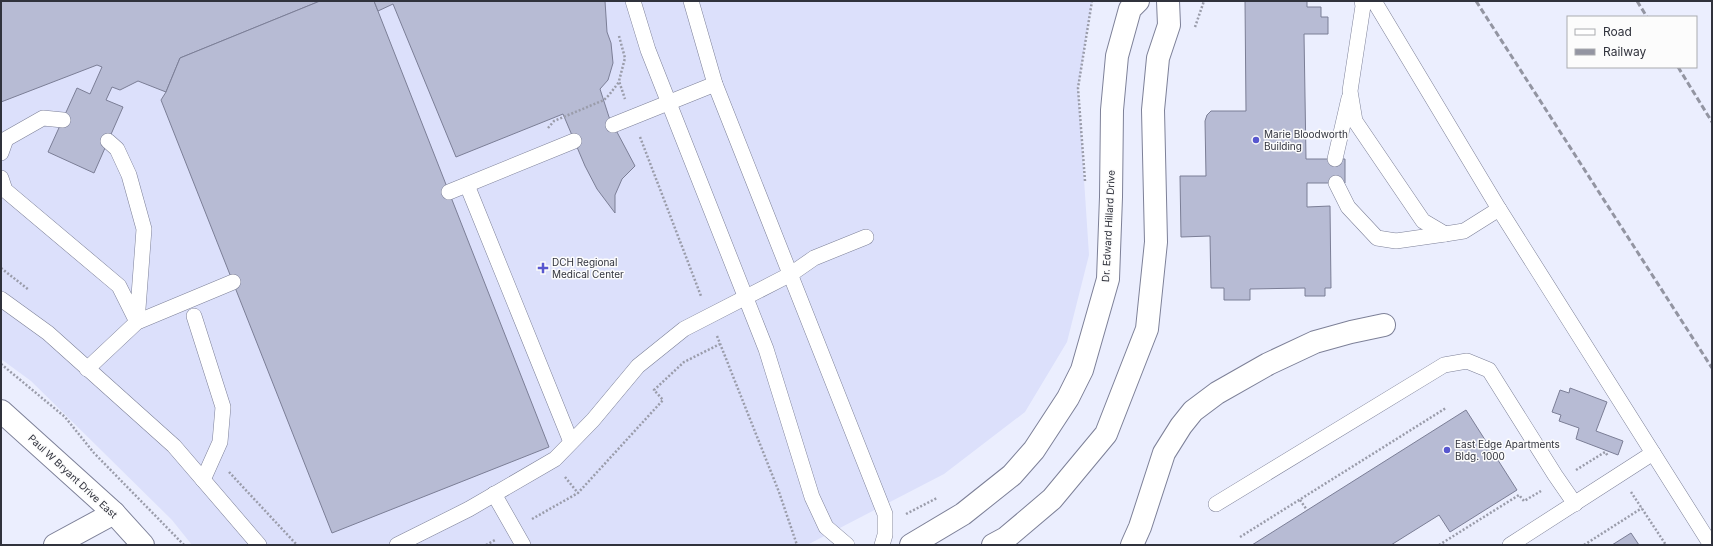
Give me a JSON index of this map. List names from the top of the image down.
{
  "streets": {
    "street": ["Dr. Edward Hillard Drive", "Paul W Bryant Drive East"]
  },
  "places": {
    "other": ["Marie Bloodworth Building", "East Edge Apartments Bldg. 1000"],
    "health": ["DCH Regional Medical Center"]
  },
  "legend": ["Road", "Railway"]
}
